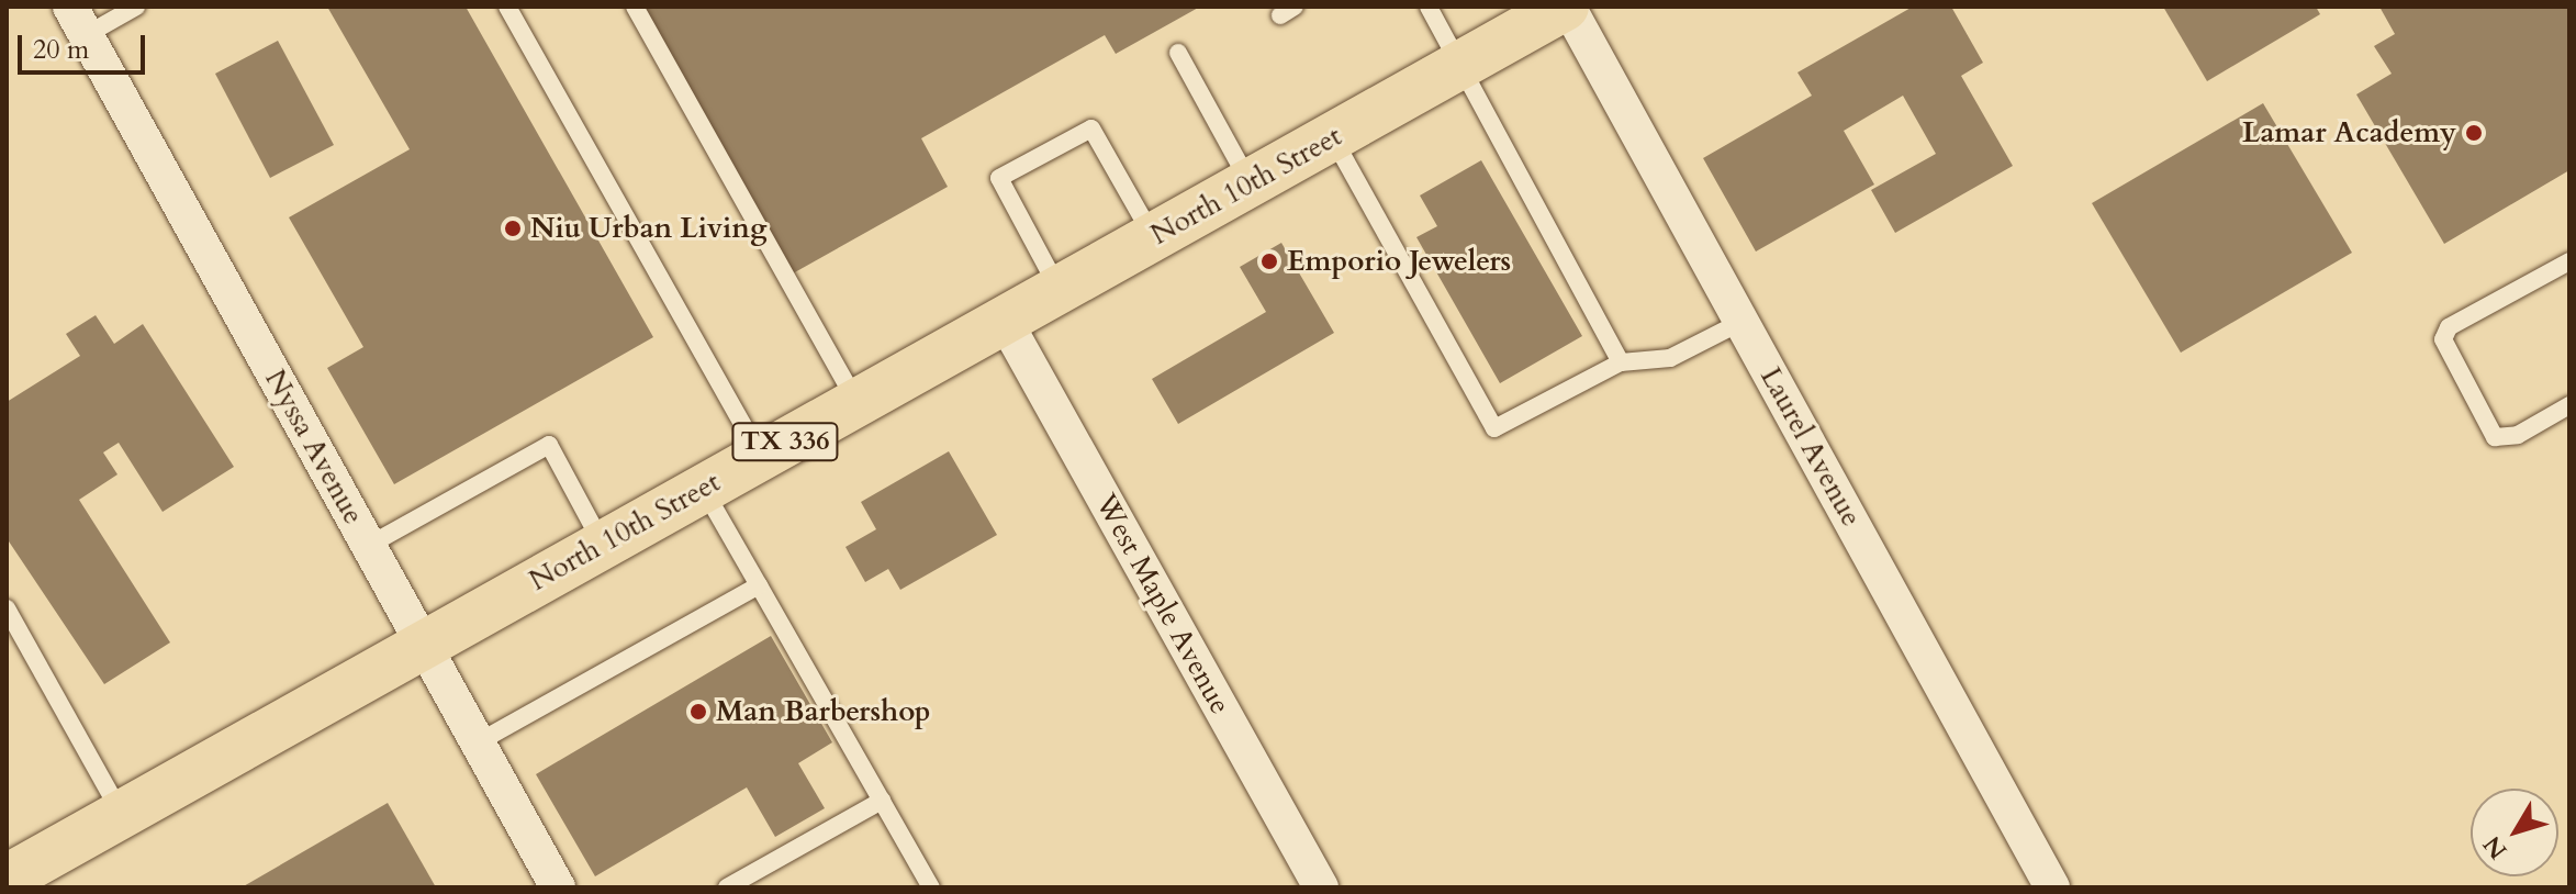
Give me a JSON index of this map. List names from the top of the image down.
{
  "streets": {
    "main road": ["North 10th Street", "TX 336"],
    "street": ["Nyssa Avenue", "Laurel Avenue", "West Maple Avenue"]
  },
  "crossings": [
    ["North 10th Street", "Nyssa Avenue"],
    ["North 10th Street", "Laurel Avenue"],
    ["North 10th Street", "West Maple Avenue"]
  ],
  "places": [
    "Lamar Academy",
    "Niu Urban Living",
    "Emporio Jewelers",
    "Man Barbershop"
  ],
  "scale_bar": "20 m",
  "north": "bottom left"
}
